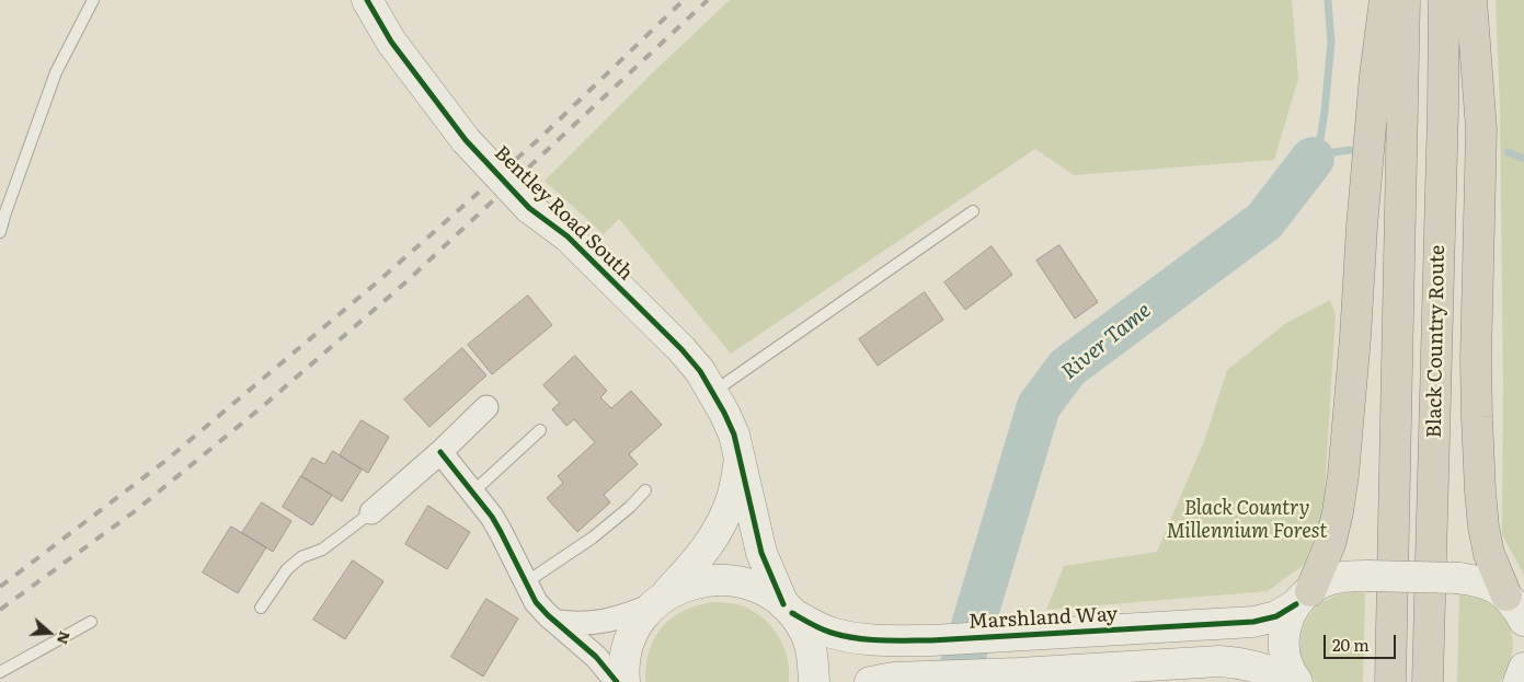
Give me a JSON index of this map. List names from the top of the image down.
{
  "streets": {
    "highway": ["Black Country Route"],
    "street": ["Bentley Road South", "Marshland Way"]
  },
  "crossings": [
    ["Bentley Road South", "Marshland Way"]
  ],
  "water": ["River Tame"],
  "parks": ["Black Country Millennium Forest"],
  "scale_bar": "20 m",
  "north": "right"
}
